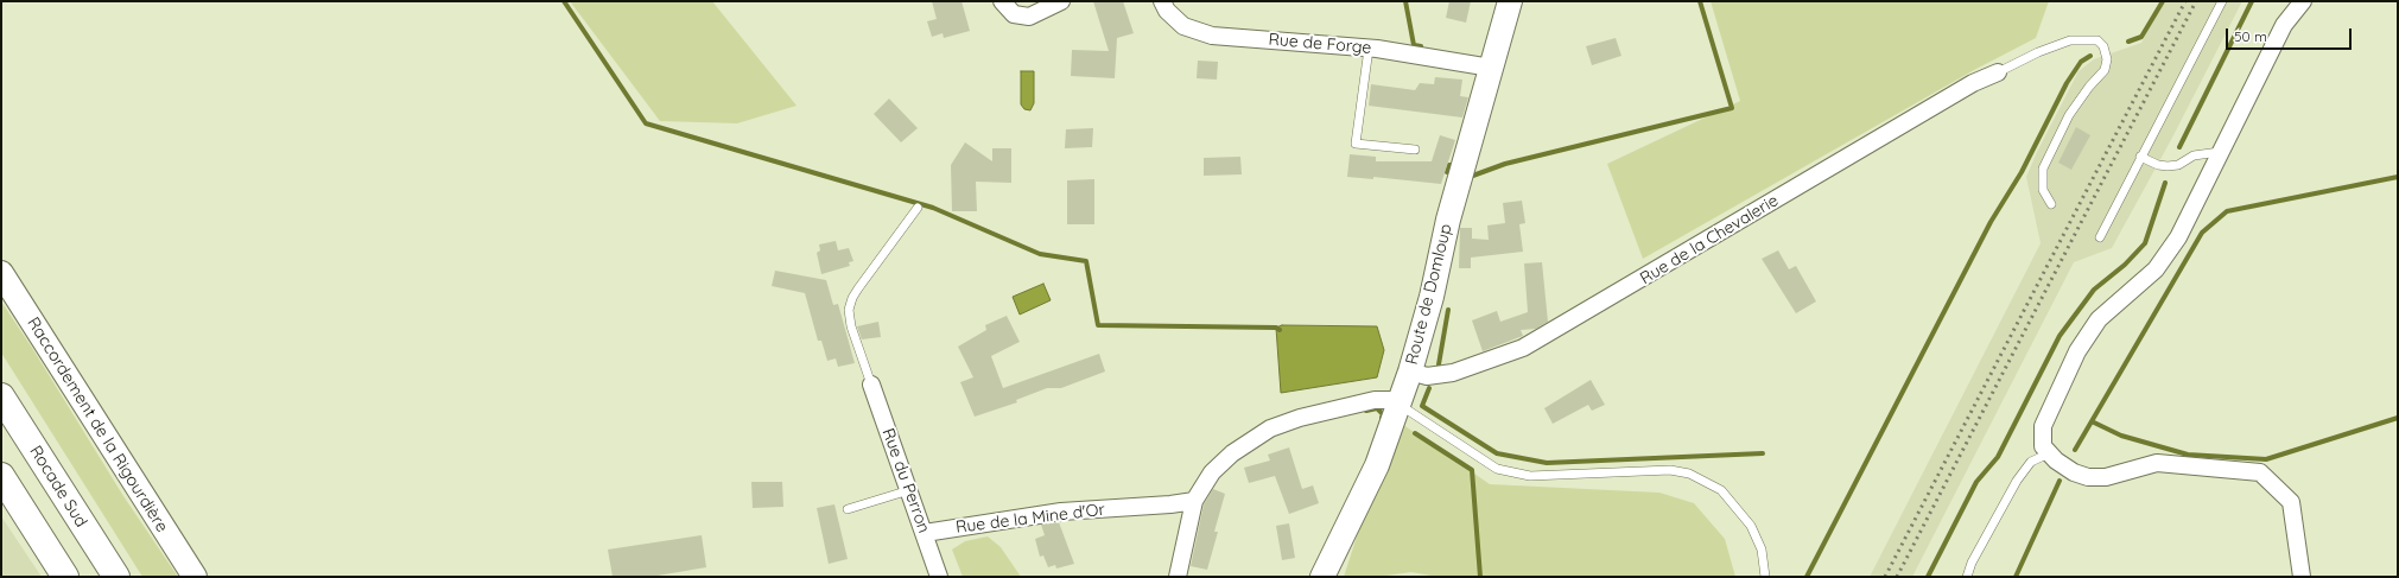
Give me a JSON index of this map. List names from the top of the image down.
{
  "streets": {
    "highway": ["Rocade Sud"],
    "street": [
      "Rue de Forge",
      "Rue de la Chevalerie",
      "Route de Domloup",
      "Raccordement de la Rigourdière",
      "Rue du Perron",
      "Rue de la Mine d'Or"
    ]
  },
  "crossings": [
    ["Rue de Forge", "Route de Domloup"],
    ["Rue de la Chevalerie", "Route de Domloup"],
    ["Rue du Perron", "Rue de la Mine d'Or"]
  ],
  "scale_bar": "50 m"
}
